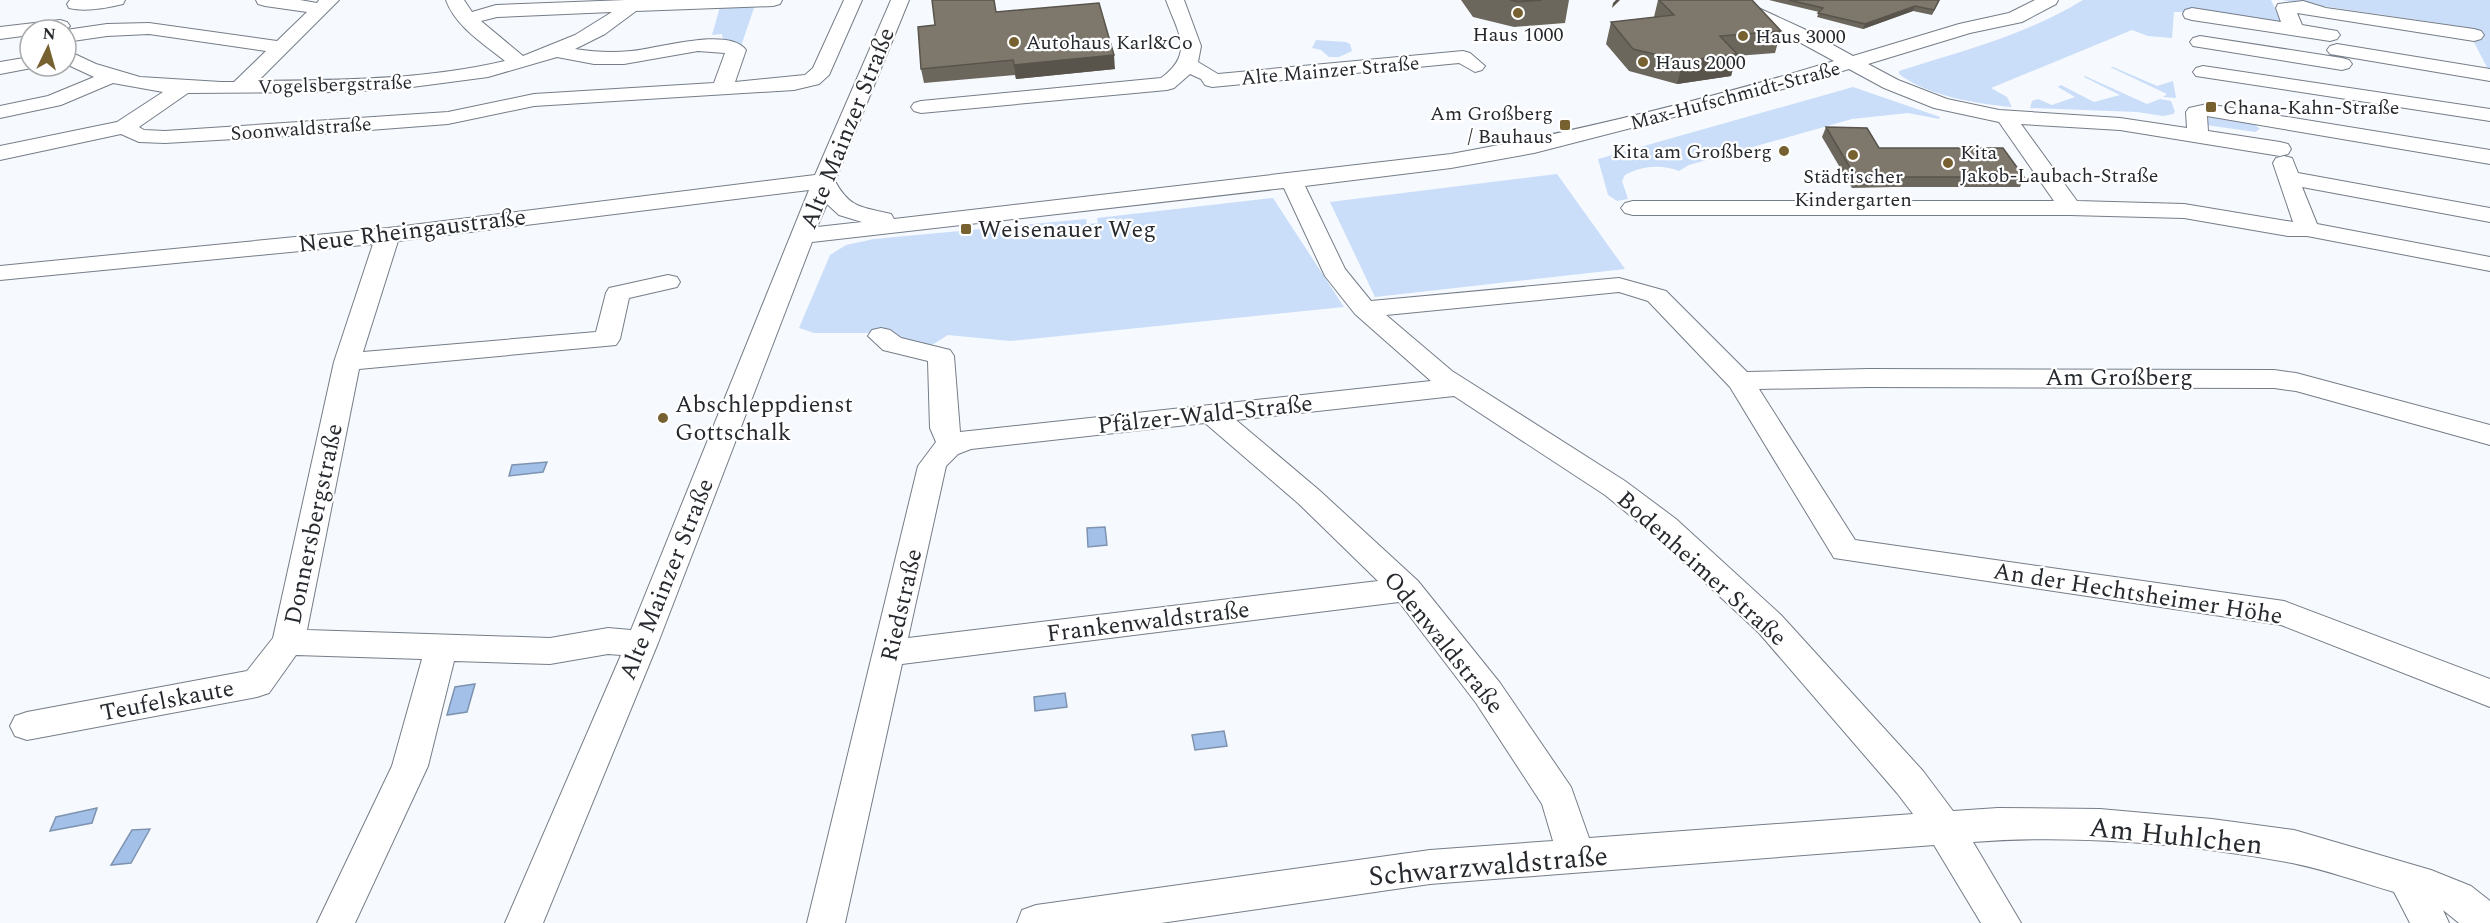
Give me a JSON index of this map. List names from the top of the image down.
{
  "streets": {
    "street": [
      "Alte Mainzer Straße",
      "Vogelsbergstraße",
      "Max-Hufschmidt-Straße",
      "Soonwaldstraße",
      "Neue Rheingaustraße",
      "Am Großberg",
      "Pfälzer-Wald-Straße",
      "Donnersbergstraße",
      "Bodenheimer Straße",
      "An der Hechtsheimer Höhe",
      "Riedstraße",
      "Frankenwaldstraße",
      "Odenwaldstraße",
      "Teufelskaute",
      "Am Huhlchen",
      "Schwarzwaldstraße"
    ]
  },
  "crossings": [
    ["Alte Mainzer Straße", "Neue Rheingaustraße"],
    ["Alte Mainzer Straße", "Donnersbergstraße"],
    ["Max-Hufschmidt-Straße", "Bodenheimer Straße"],
    ["Neue Rheingaustraße", "Donnersbergstraße"],
    ["Am Großberg", "An der Hechtsheimer Höhe"],
    ["Pfälzer-Wald-Straße", "Bodenheimer Straße"],
    ["Pfälzer-Wald-Straße", "Riedstraße"],
    ["Pfälzer-Wald-Straße", "Odenwaldstraße"],
    ["Donnersbergstraße", "Teufelskaute"],
    ["Bodenheimer Straße", "Am Huhlchen"],
    ["Bodenheimer Straße", "Schwarzwaldstraße"],
    ["Riedstraße", "Frankenwaldstraße"],
    ["Frankenwaldstraße", "Odenwaldstraße"],
    ["Odenwaldstraße", "Schwarzwaldstraße"],
    ["Am Huhlchen", "Schwarzwaldstraße"]
  ],
  "places": {
    "other": [
      "Haus 1000",
      "Haus 3000",
      "Autohaus Karl&Co",
      "Haus 2000",
      "Kita am Großberg",
      "Städtischer Kindergarten",
      "Kita Jakob-Laubach-Straße",
      "Abschleppdienst Gottschalk"
    ],
    "transit": ["Chana-Kahn-Straße", "Am Großberg / Bauhaus", "Weisenauer Weg"]
  },
  "north": "top"
}
